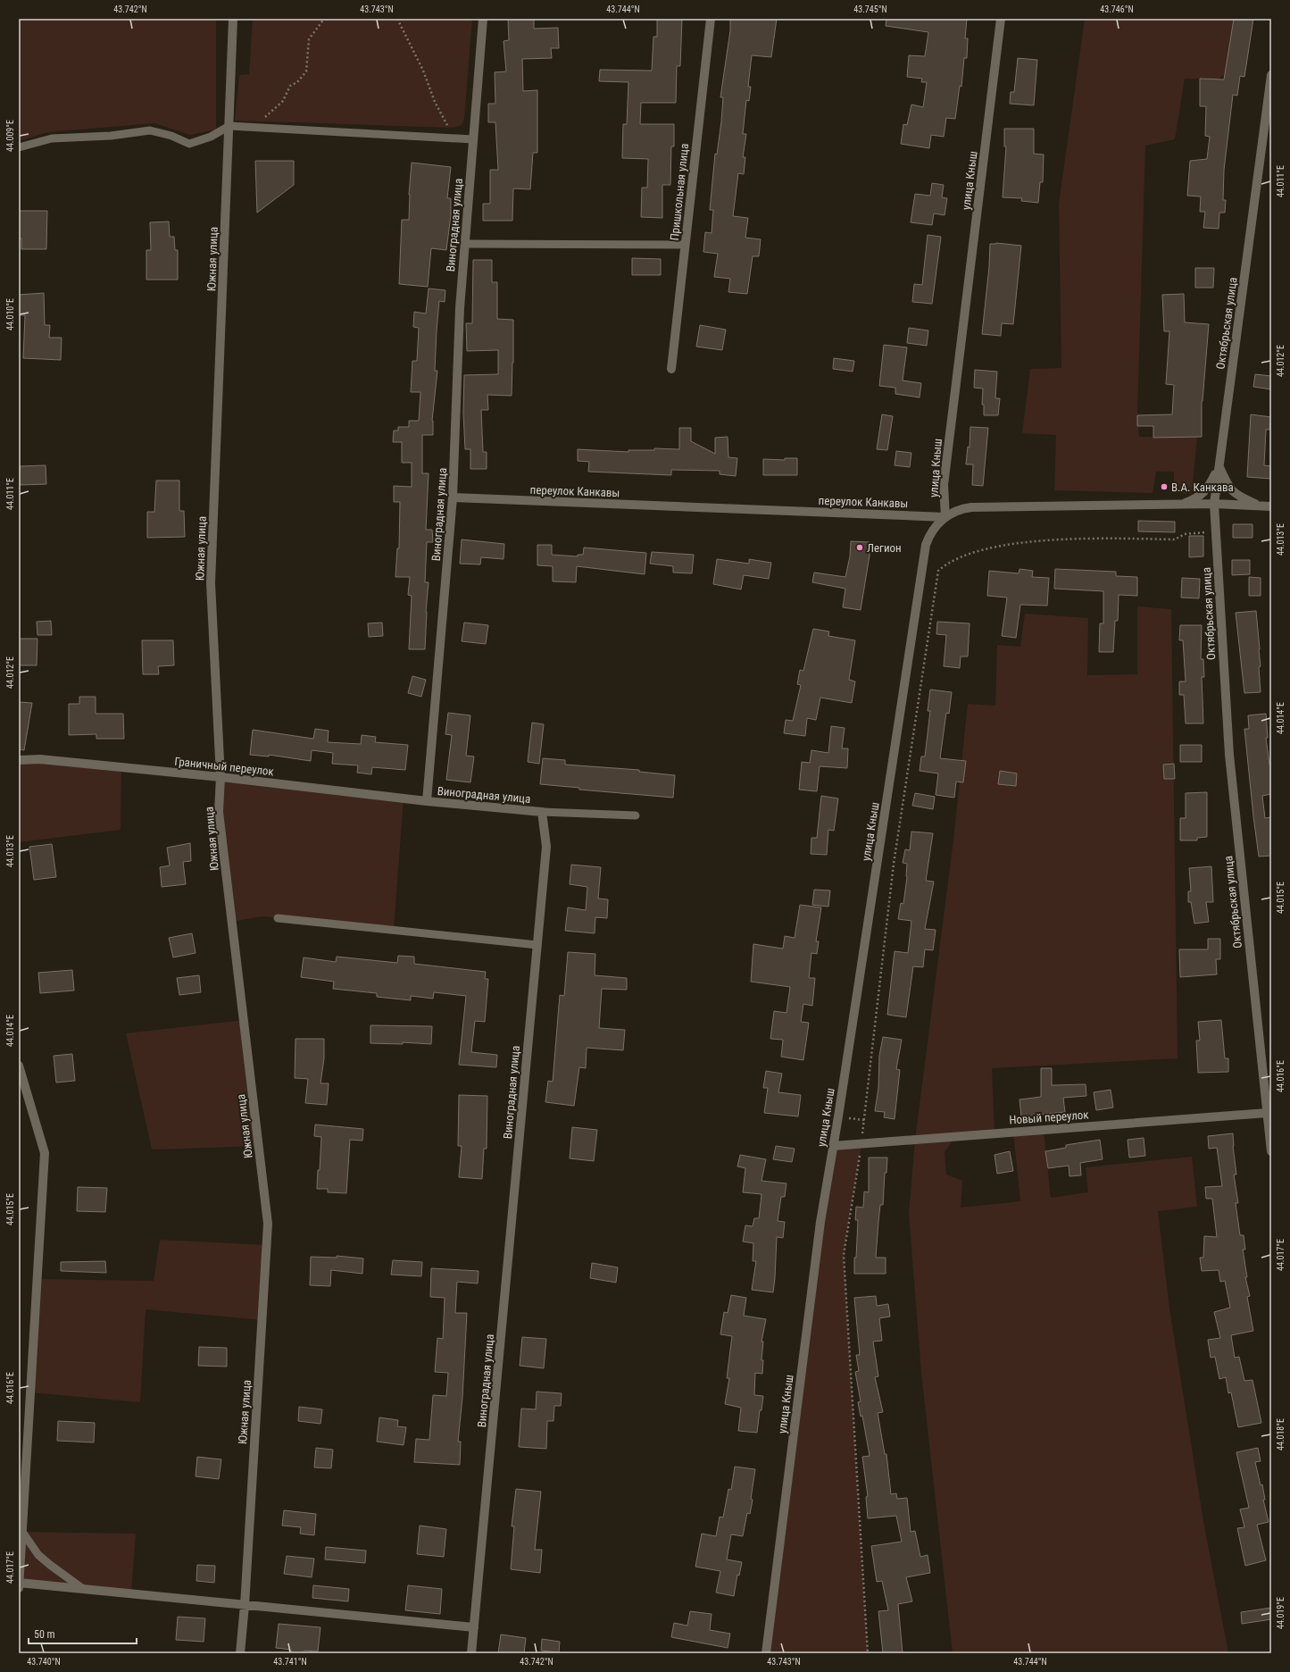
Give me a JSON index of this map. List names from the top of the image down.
{
  "streets": {
    "street": [
      "улица Кныш",
      "Пришкольная улица",
      "Виноградная улица",
      "Южная улица",
      "Октябрьская улица",
      "переулок Канкавы",
      "Граничный переулок",
      "Новый переулок"
    ]
  },
  "crossings": [
    ["улица Кныш", "переулок Канкавы"],
    ["улица Кныш", "Новый переулок"],
    ["Виноградная улица", "переулок Канкавы"],
    ["Виноградная улица", "Граничный переулок"],
    ["Южная улица", "Граничный переулок"],
    ["Октябрьская улица", "переулок Канкавы"],
    ["Октябрьская улица", "Новый переулок"]
  ],
  "places": ["В.А. Канкава", "Легион"],
  "scale_bar": "50 m",
  "coordinates": [
    "43.742°N",
    "43.743°N",
    "43.744°N",
    "43.745°N",
    "43.746°N",
    "44.009°E",
    "44.011°E",
    "44.010°E",
    "44.012°E",
    "44.013°E",
    "44.014°E",
    "44.015°E",
    "44.016°E",
    "44.017°E",
    "44.018°E",
    "44.019°E",
    "43.740°N",
    "43.741°N"
  ]
}
